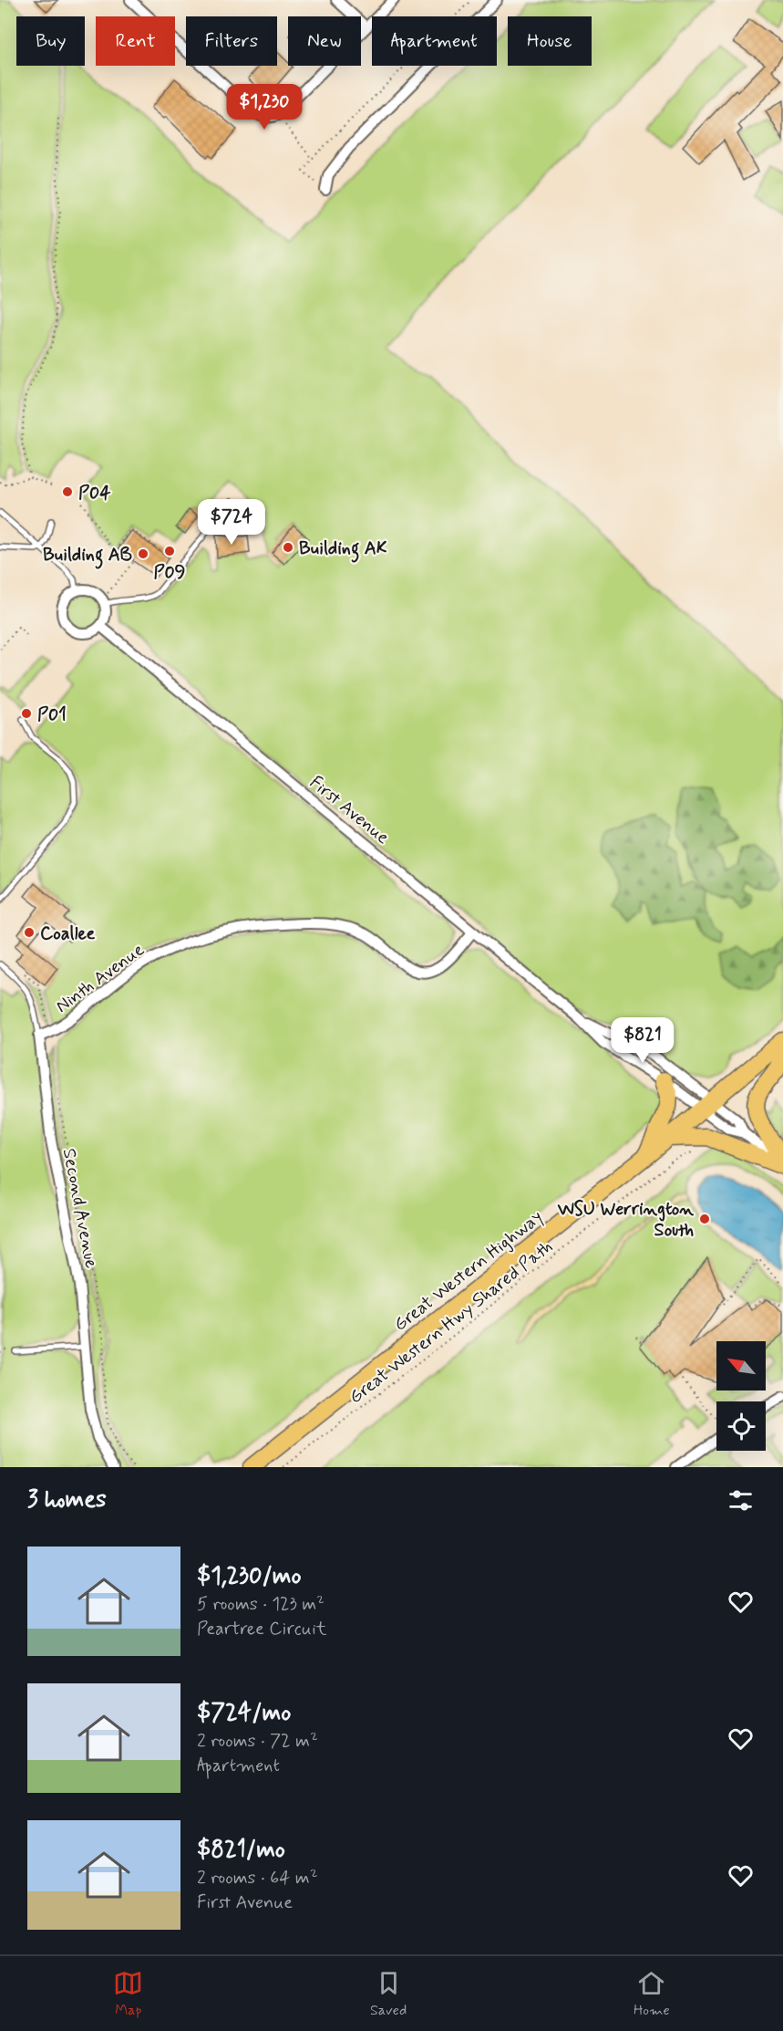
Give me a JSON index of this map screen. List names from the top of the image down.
{
  "streets": {
    "highway": ["Great Western Highway"],
    "street": ["First Avenue", "Ninth Avenue", "Second Avenue"],
    "path": ["Great Western Hwy Shared Path"]
  },
  "crossings": [
    ["First Avenue", "Ninth Avenue"],
    ["First Avenue", "Great Western Highway"],
    ["Ninth Avenue", "Second Avenue"]
  ],
  "places": [
    "P04",
    "Building AK",
    "P09",
    "Building AB",
    "P01",
    "Coallee",
    "WSU Werrington South"
  ],
  "north": "top left",
  "page": {
    "chip": [
      "Buy",
      "Rent",
      "Filters",
      "New",
      "Apartment",
      "House"
    ],
    "price": ["$1,230", "$724", "$821"],
    "heading": "3 homes",
    "list": [
      {
        "name": "$1,230/mo",
        "note": "5 rooms · 123 m² · Peartree Circuit"
      },
      {
        "name": "$724/mo",
        "note": "2 rooms · 72 m² · Apartment"
      },
      {
        "name": "$821/mo",
        "note": "2 rooms · 64 m² · First Avenue"
      }
    ],
    "tabs": ["Map", "Saved", "Home"]
  }
}
